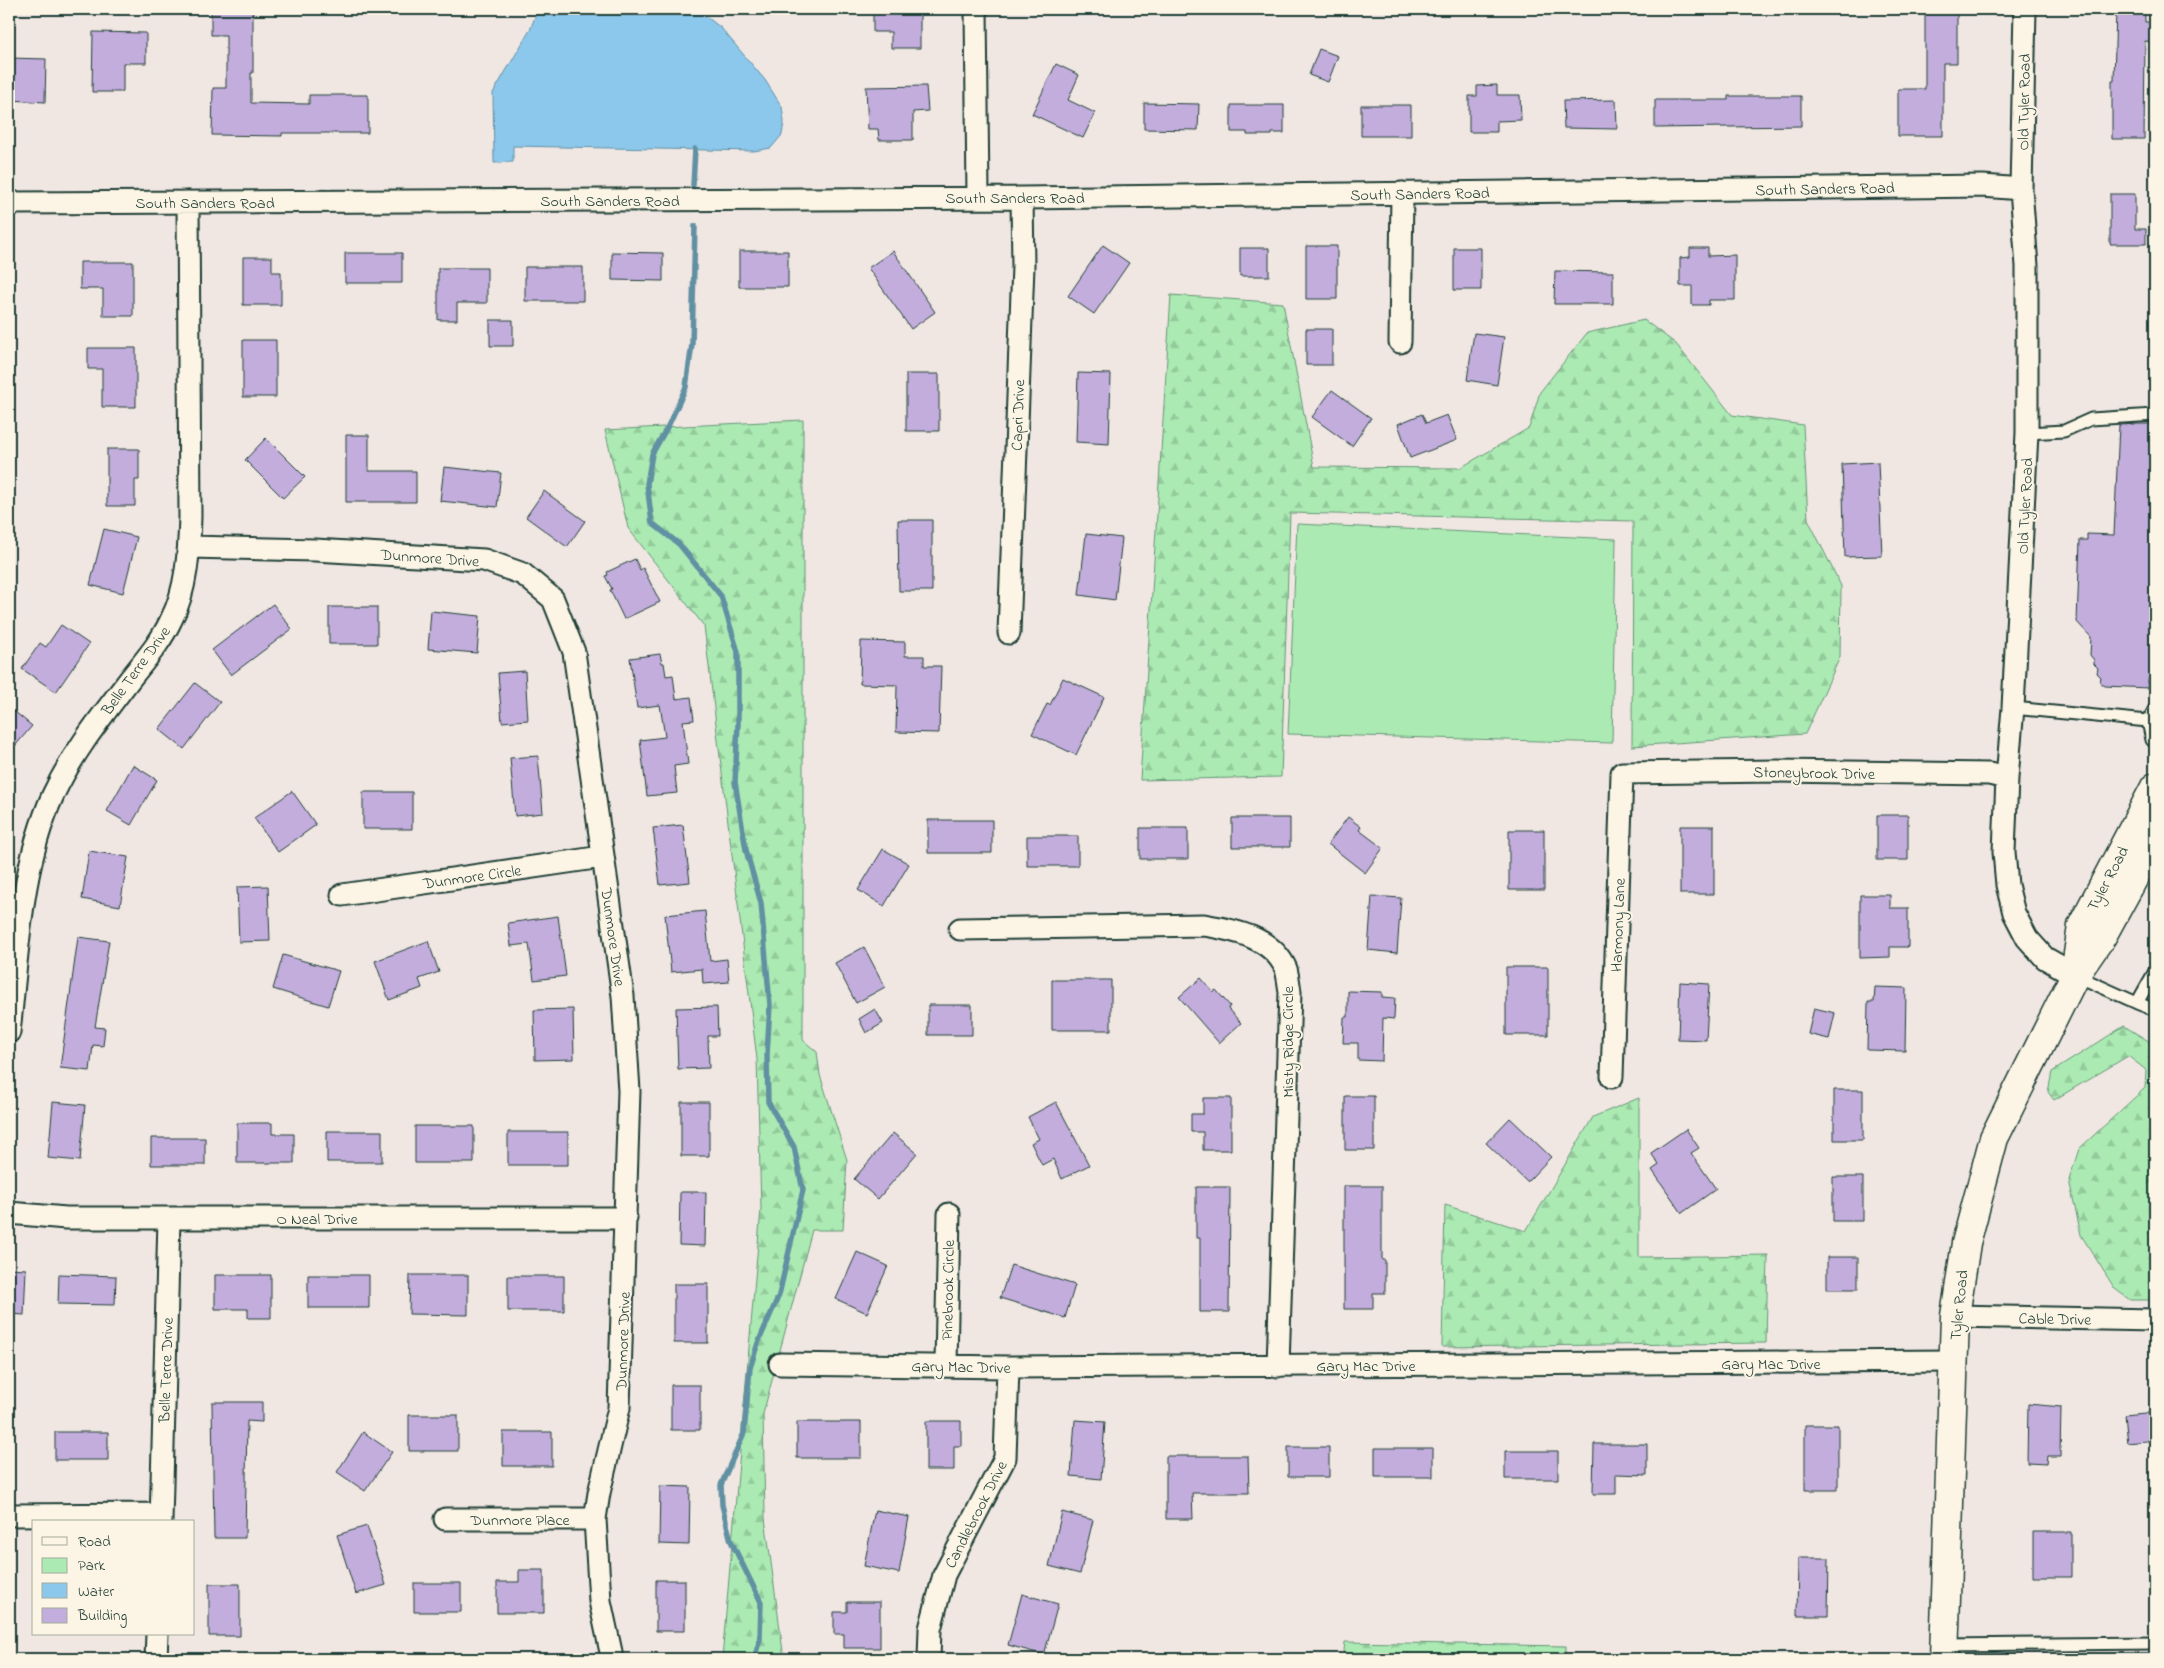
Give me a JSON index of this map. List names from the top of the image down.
{
  "streets": {
    "street": [
      "Old Tyler Road",
      "South Sanders Road",
      "Capri Drive",
      "Dunmore Drive",
      "Belle Terre Drive",
      "Stoneybrook Drive",
      "Dunmore Circle",
      "Tyler Road",
      "Harmony Lane",
      "Misty Ridge Circle",
      "O Neal Drive",
      "Pinebrook Circle",
      "Cable Drive",
      "Gary Mac Drive",
      "Candlebrook Drive",
      "Dunmore Place"
    ]
  },
  "crossings": [
    ["Old Tyler Road", "South Sanders Road"],
    ["Old Tyler Road", "Stoneybrook Drive"],
    ["Old Tyler Road", "Tyler Road"],
    ["South Sanders Road", "Capri Drive"],
    ["South Sanders Road", "Belle Terre Drive"],
    ["Dunmore Drive", "Belle Terre Drive"],
    ["Dunmore Drive", "Dunmore Circle"],
    ["Dunmore Drive", "O Neal Drive"],
    ["Dunmore Drive", "Dunmore Place"],
    ["Belle Terre Drive", "O Neal Drive"],
    ["Stoneybrook Drive", "Harmony Lane"],
    ["Tyler Road", "Cable Drive"],
    ["Tyler Road", "Gary Mac Drive"],
    ["Misty Ridge Circle", "Gary Mac Drive"],
    ["Pinebrook Circle", "Gary Mac Drive"],
    ["Gary Mac Drive", "Candlebrook Drive"]
  ],
  "legend": [
    "Road",
    "Park",
    "Water",
    "Building"
  ]
}
